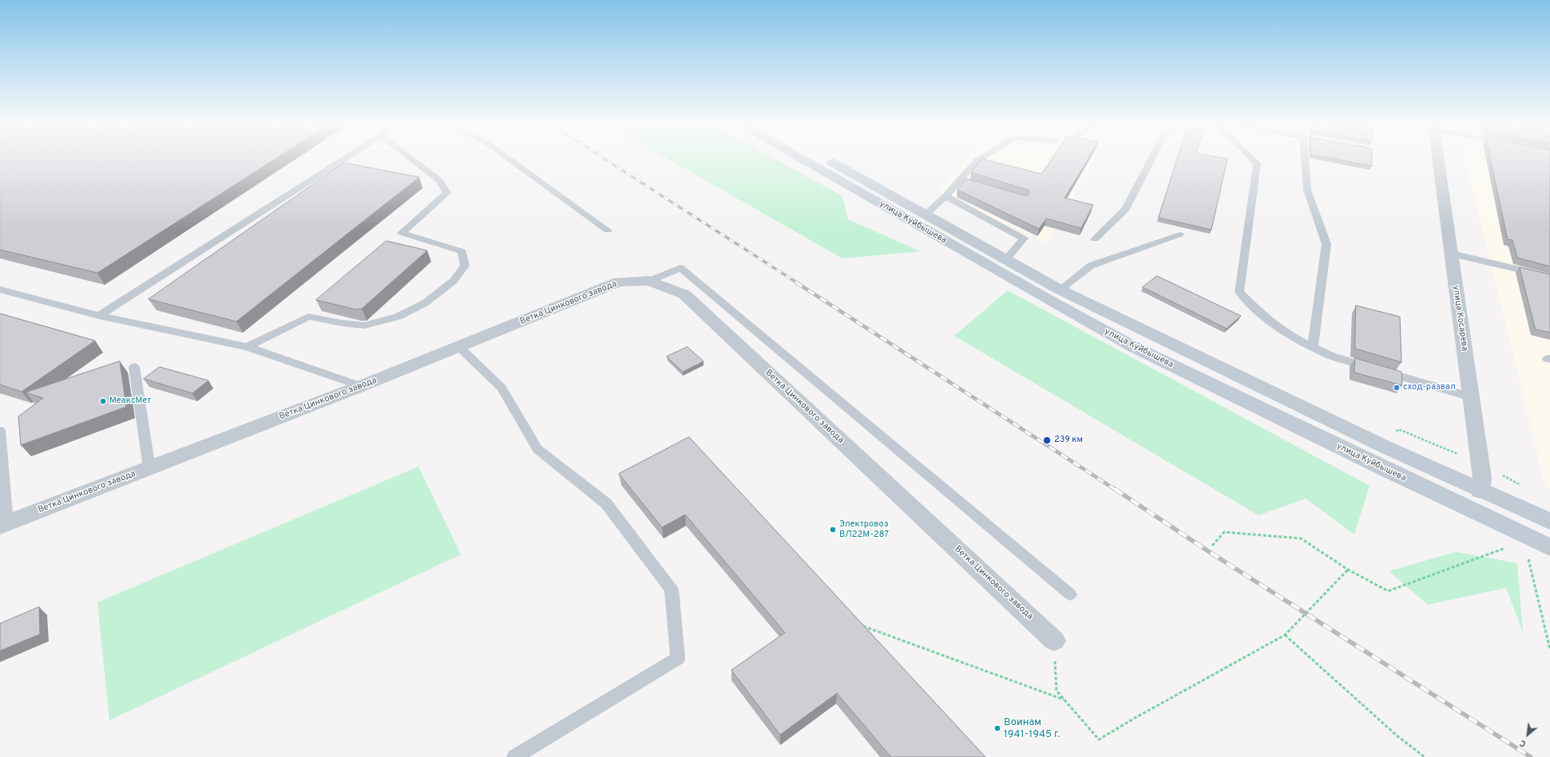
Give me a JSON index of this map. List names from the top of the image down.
{
  "streets": {
    "main road": ["улица Куйбышева", "улица Косарева"],
    "street": ["Ветка Цинкового завода"]
  },
  "crossings": [
    ["улица Куйбышева", "улица Косарева"]
  ],
  "places": [
    "сход-развал",
    "МеаксМет",
    "239 км",
    "Электровоз ВЛ22М-287",
    "Воинам 1941-1945 г."
  ],
  "north": "bottom left"
}
